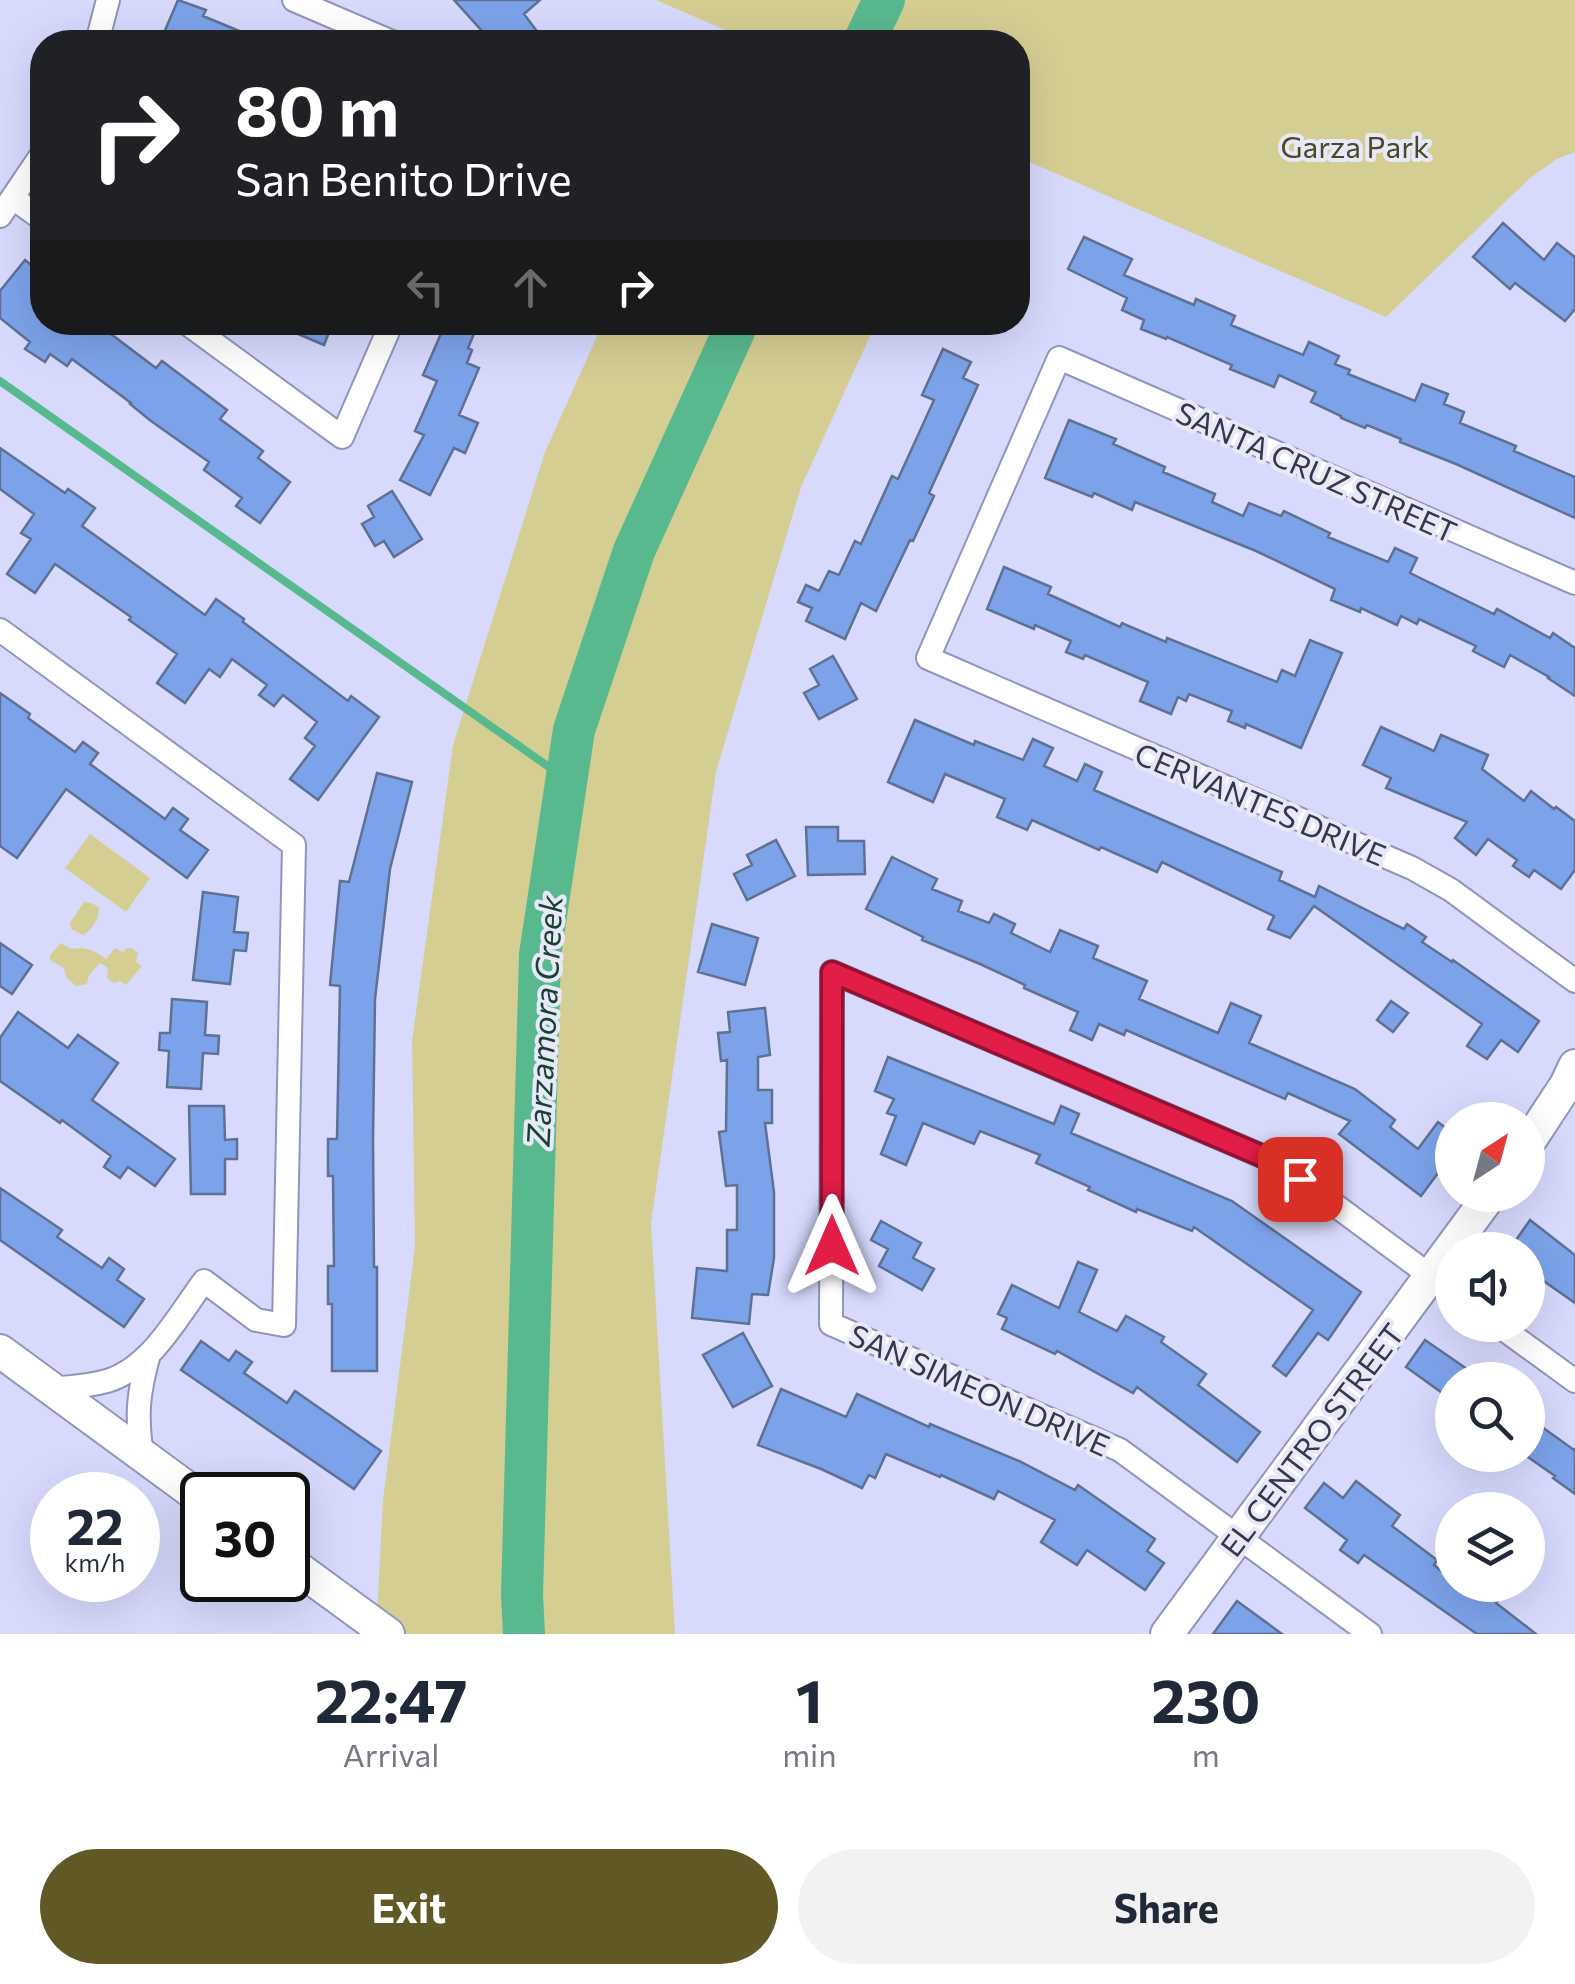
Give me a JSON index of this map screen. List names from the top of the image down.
{
  "streets": {
    "street": [
      "SANTA CRUZ STREET",
      "CERVANTES DRIVE",
      "SAN SIMEON DRIVE",
      "EL CENTRO STREET"
    ]
  },
  "crossings": [
    ["SANTA CRUZ STREET", "CERVANTES DRIVE"],
    ["SAN SIMEON DRIVE", "EL CENTRO STREET"]
  ],
  "water": ["Zarzamora Creek"],
  "parks": ["Garza Park"],
  "north": "top right",
  "page": {
    "turn": ["80 m", "San Benito Drive"],
    "speed": "22 km/h",
    "limit": "30",
    "eta": [
      "22:47",
      "Arrival",
      "1",
      "min",
      "230",
      "m"
    ],
    "buttons": ["Exit", "Share"]
  }
}
